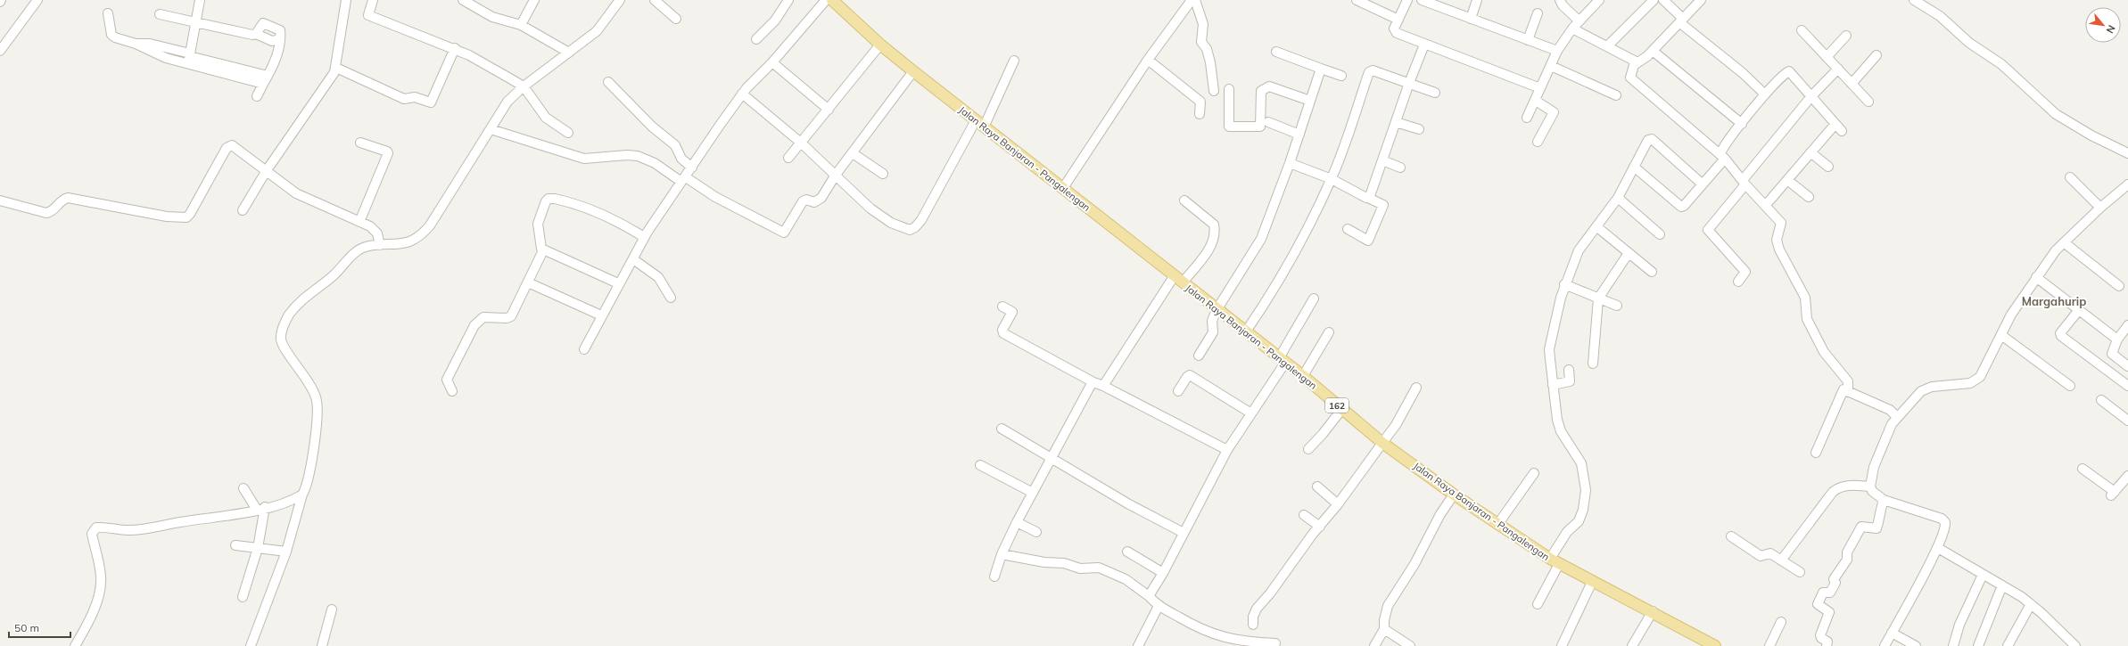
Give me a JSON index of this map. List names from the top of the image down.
{
  "streets": {
    "main road": ["Jalan Raya Banjaran - Pangalengan", "162"]
  },
  "districts": ["Margahurip"],
  "scale_bar": "50 m",
  "north": "bottom right"
}
